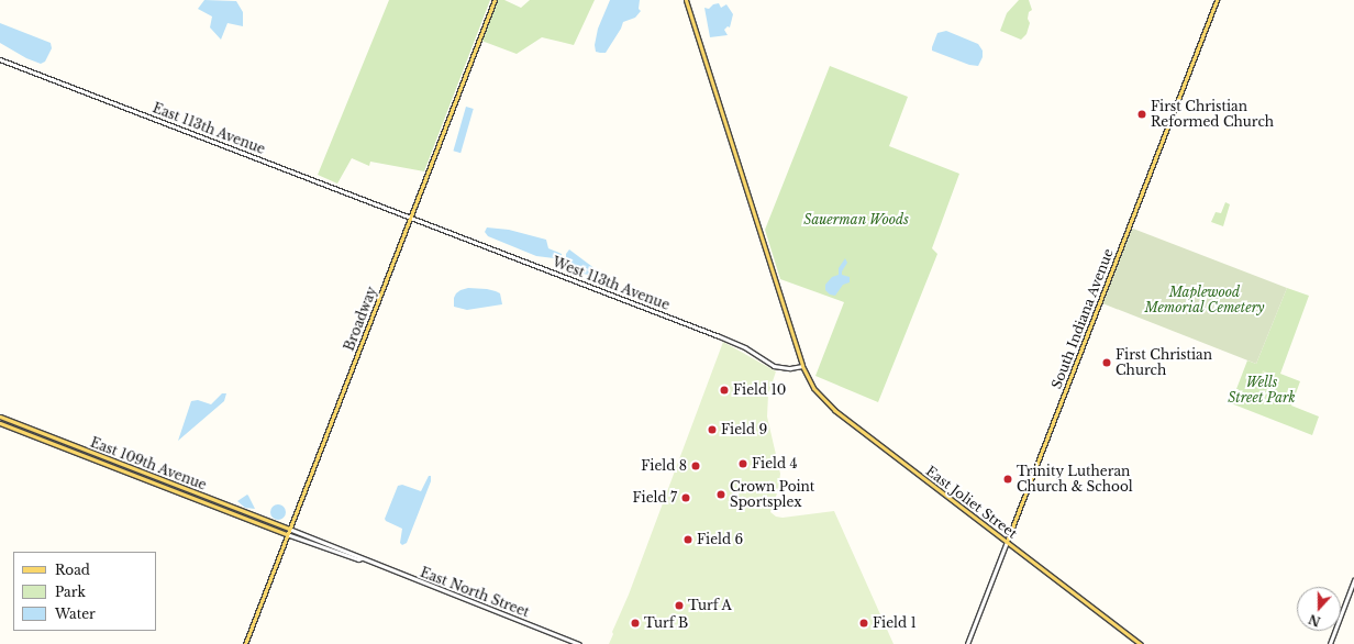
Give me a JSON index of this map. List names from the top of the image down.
{
  "streets": {
    "main road": [
      "Broadway",
      "South Indiana Avenue",
      "East 109th Avenue",
      "East Joliet Street"
    ],
    "street": ["East 113th Avenue", "West 113th Avenue", "East North Street"]
  },
  "crossings": [
    ["East 113th Avenue", "West 113th Avenue"],
    ["East 113th Avenue", "Broadway"],
    ["West 113th Avenue", "Broadway"],
    ["West 113th Avenue", "East Joliet Street"],
    ["Broadway", "East 109th Avenue"],
    ["Broadway", "East North Street"],
    ["South Indiana Avenue", "East Joliet Street"],
    ["East 109th Avenue", "East North Street"]
  ],
  "parks": ["Sauerman Woods", "Maplewood Memorial Cemetery", "Wells Street Park"],
  "places": [
    "First Christian Reformed Church",
    "First Christian Church",
    "Field 10",
    "Field 9",
    "Field 4",
    "Field 8",
    "Trinity Lutheran Church & School",
    "Crown Point Sportsplex",
    "Field 7",
    "Field 6",
    "Turf A",
    "Turf B",
    "Field 1"
  ],
  "legend": ["Road", "Park", "Water"],
  "north": "bottom"
}
